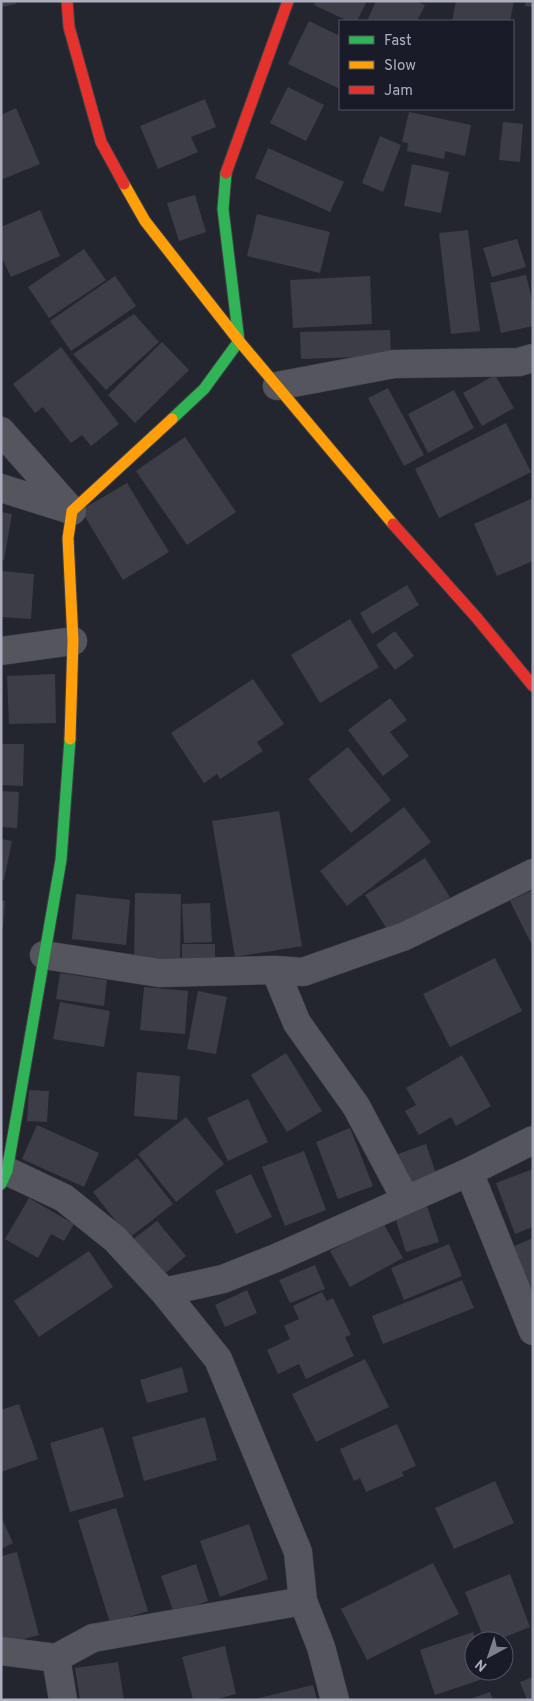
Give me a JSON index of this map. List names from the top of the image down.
{
  "legend": ["Fast", "Slow", "Jam"],
  "north": "bottom left"
}
